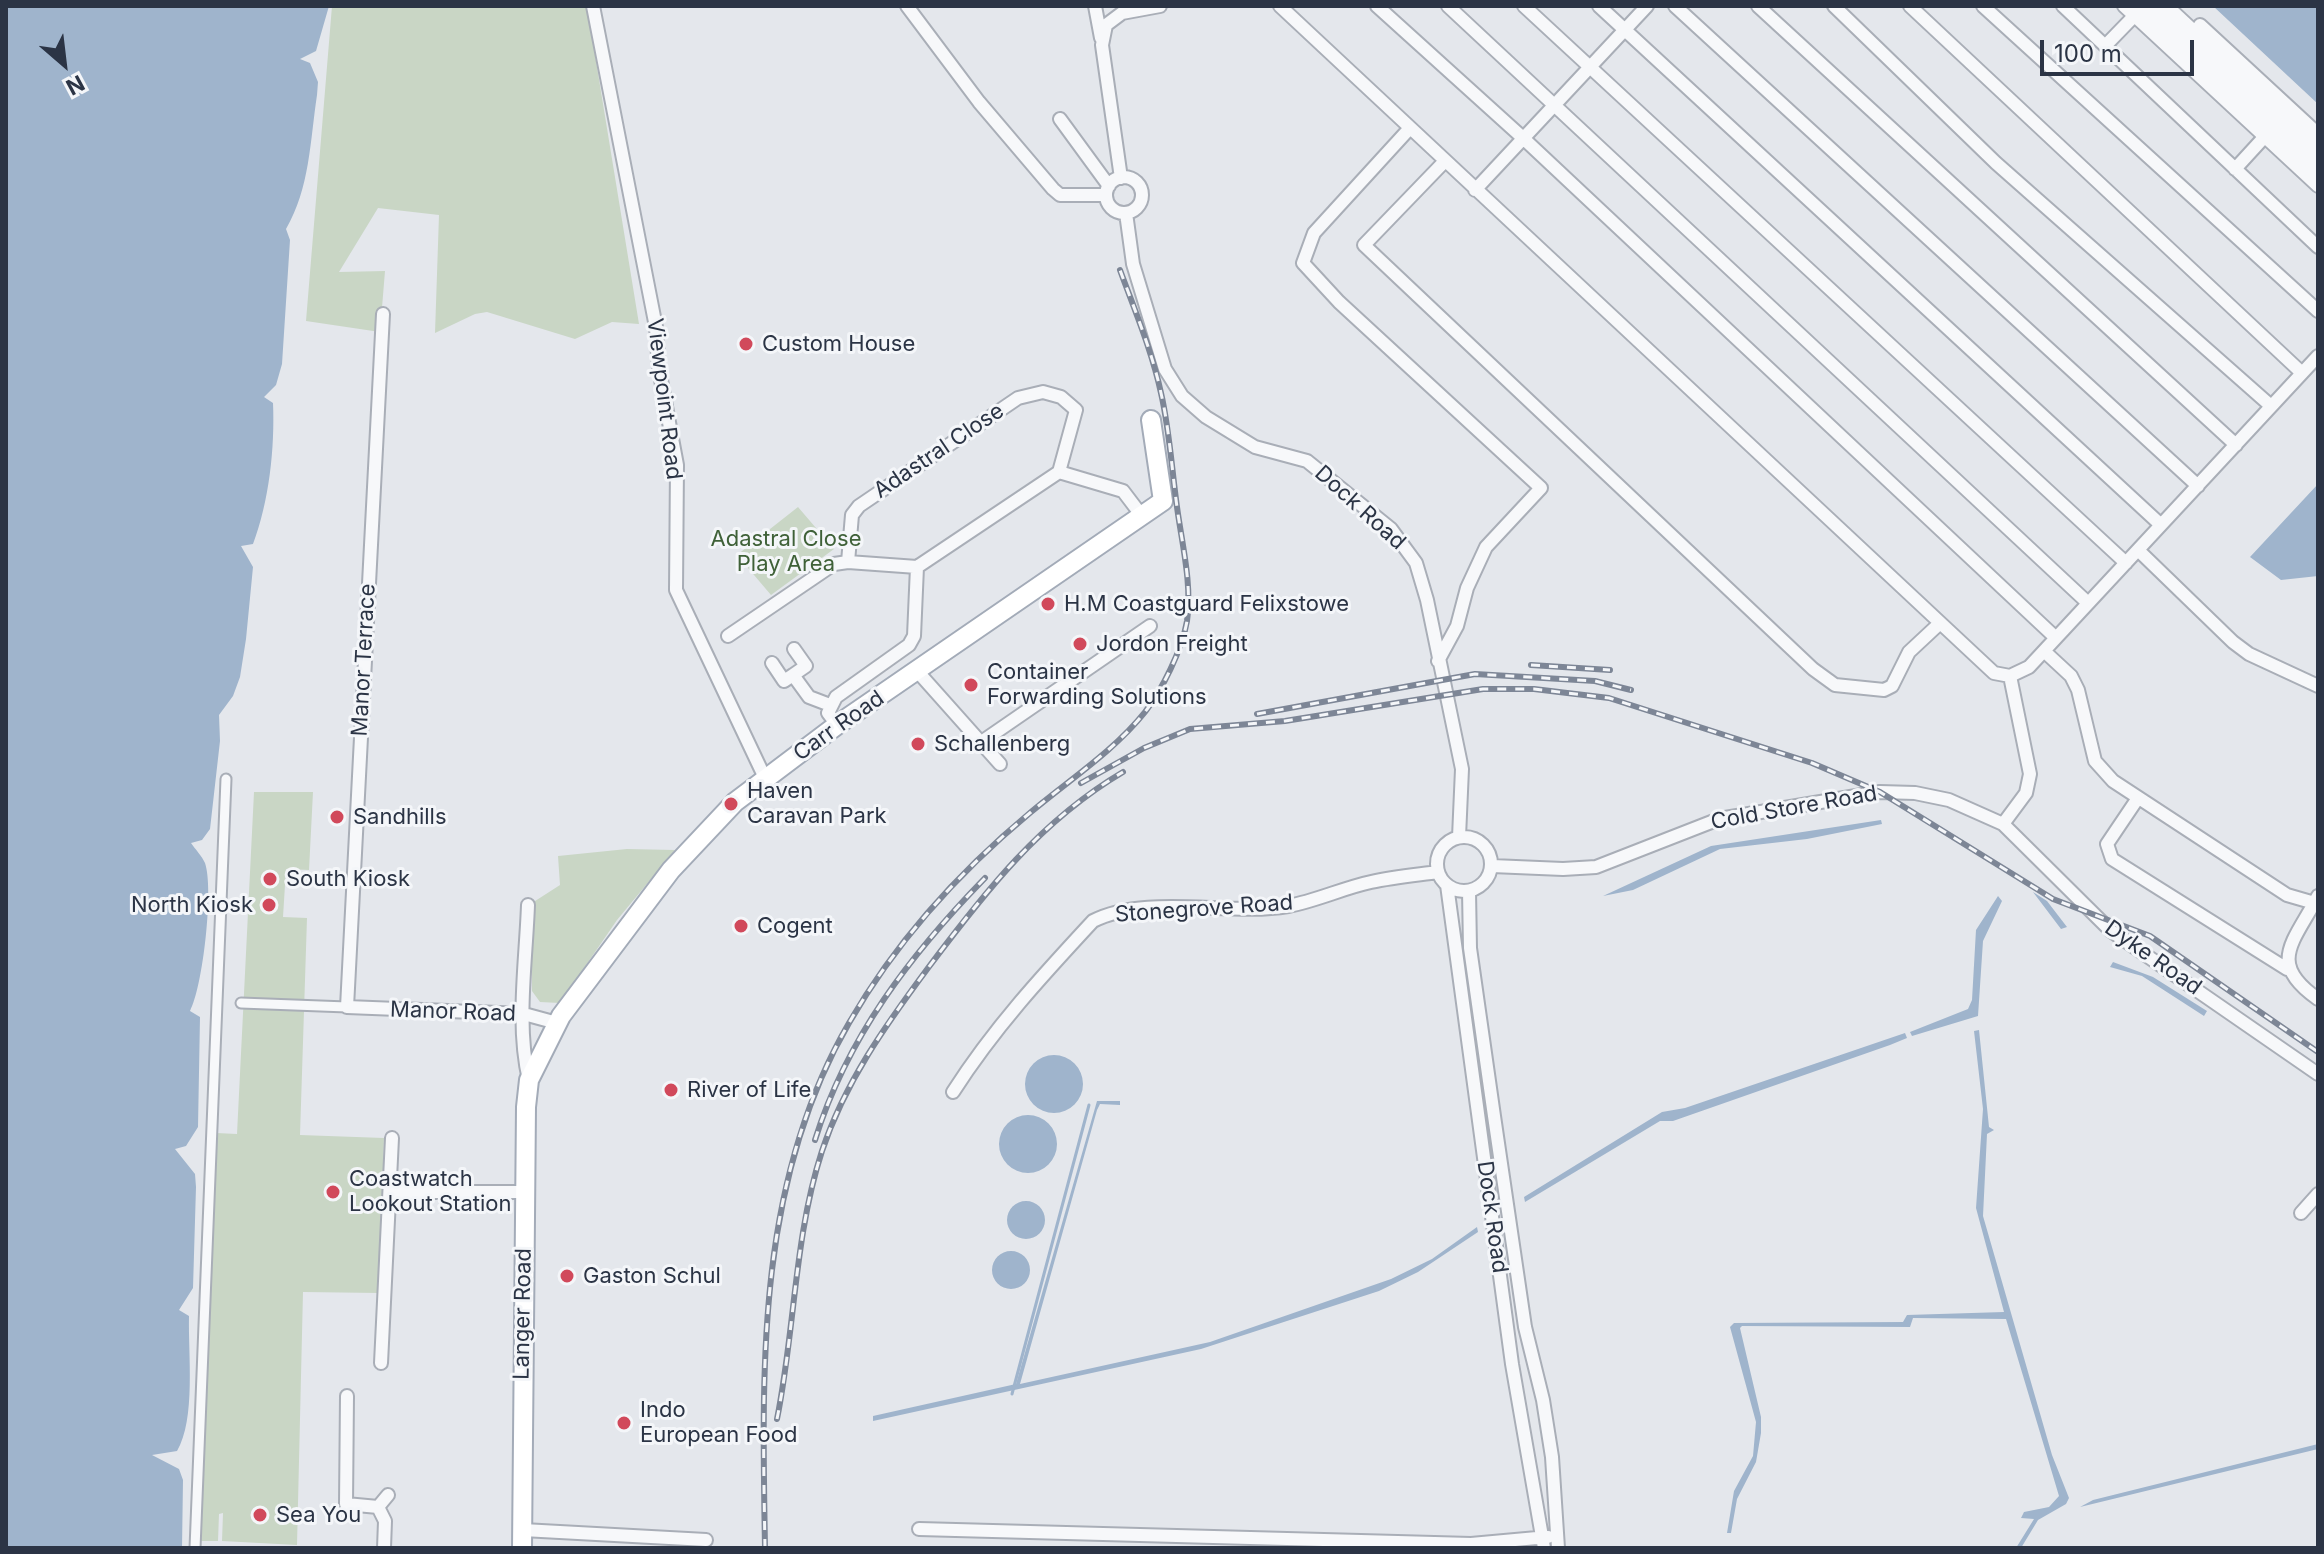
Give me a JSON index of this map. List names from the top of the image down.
{
  "streets": {
    "main road": ["Carr Road", "Langer Road"],
    "street": [
      "Viewpoint Road",
      "Adastral Close",
      "Dock Road",
      "Manor Terrace",
      "Cold Store Road",
      "Stonegrove Road",
      "Dyke Road",
      "Manor Road"
    ]
  },
  "crossings": [
    ["Viewpoint Road", "Carr Road"],
    ["Dock Road", "Cold Store Road"],
    ["Dock Road", "Stonegrove Road"],
    ["Manor Terrace", "Manor Road"],
    ["Carr Road", "Manor Road"],
    ["Carr Road", "Langer Road"],
    ["Cold Store Road", "Stonegrove Road"],
    ["Cold Store Road", "Dyke Road"]
  ],
  "parks": ["Adastral Close Play Area"],
  "places": [
    "Custom House",
    "H.M Coastguard Felixstowe",
    "Jordon Freight",
    "Container Forwarding Solutions",
    "Schallenberg",
    "Haven Caravan Park",
    "Sandhills",
    "South Kiosk",
    "North Kiosk",
    "Cogent",
    "River of Life",
    "Coastwatch Lookout Station",
    "Gaston Schul",
    "Indo European Food",
    "Sea You"
  ],
  "scale_bar": "100 m",
  "north": "bottom right"
}
